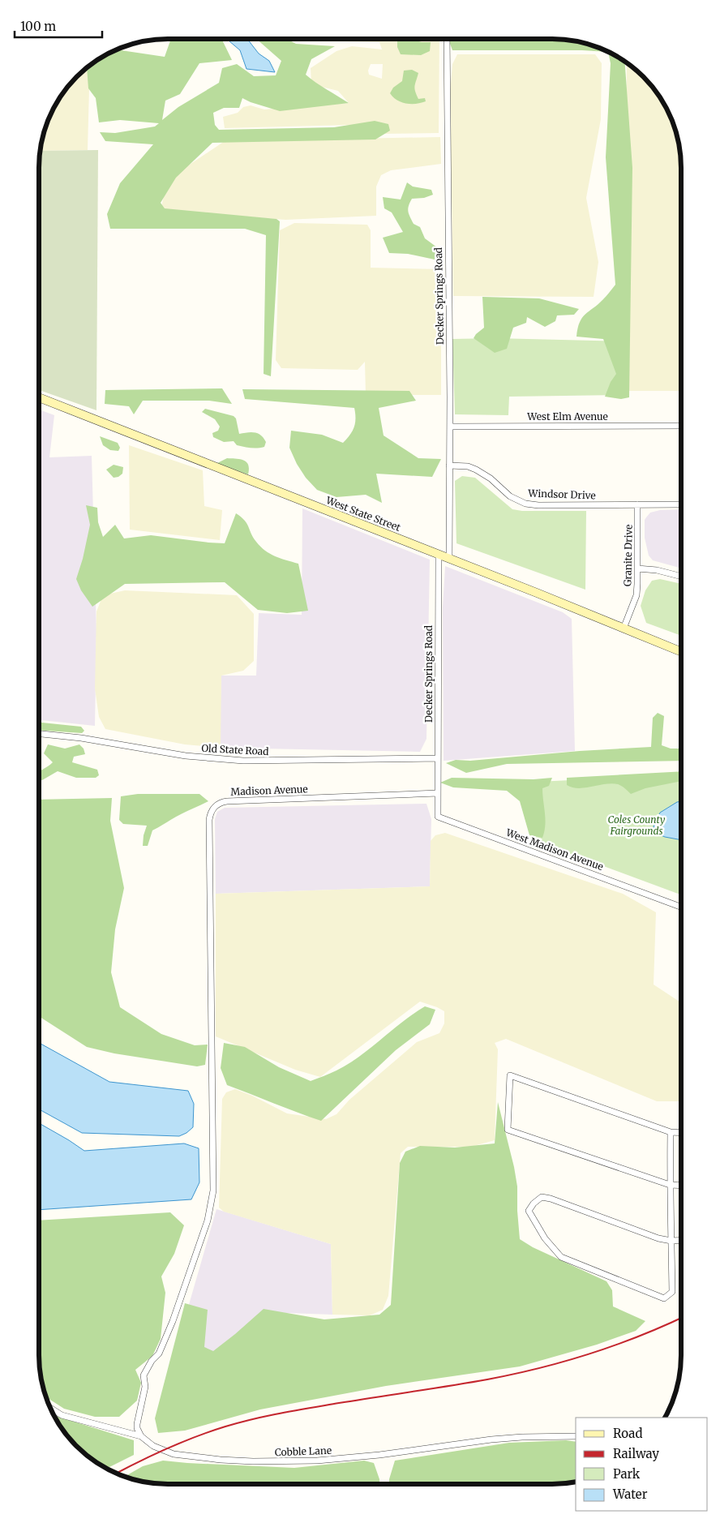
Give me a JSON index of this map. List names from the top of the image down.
{
  "streets": {
    "street": [
      "Decker Springs Road",
      "West Elm Avenue",
      "Windsor Drive",
      "West State Street",
      "Granite Drive",
      "Old State Road",
      "Madison Avenue",
      "West Madison Avenue",
      "Cobble Lane"
    ]
  },
  "crossings": [
    ["Decker Springs Road", "West Elm Avenue"],
    ["Decker Springs Road", "Windsor Drive"],
    ["Decker Springs Road", "West State Street"],
    ["Decker Springs Road", "Old State Road"],
    ["Decker Springs Road", "Madison Avenue"],
    ["Decker Springs Road", "West Madison Avenue"],
    ["Windsor Drive", "Granite Drive"],
    ["West State Street", "Granite Drive"],
    ["Madison Avenue", "West Madison Avenue"],
    ["Madison Avenue", "Cobble Lane"]
  ],
  "parks": ["Coles County Fairgrounds"],
  "legend": [
    "Road",
    "Railway",
    "Park",
    "Water"
  ],
  "scale_bar": "100 m"
}
